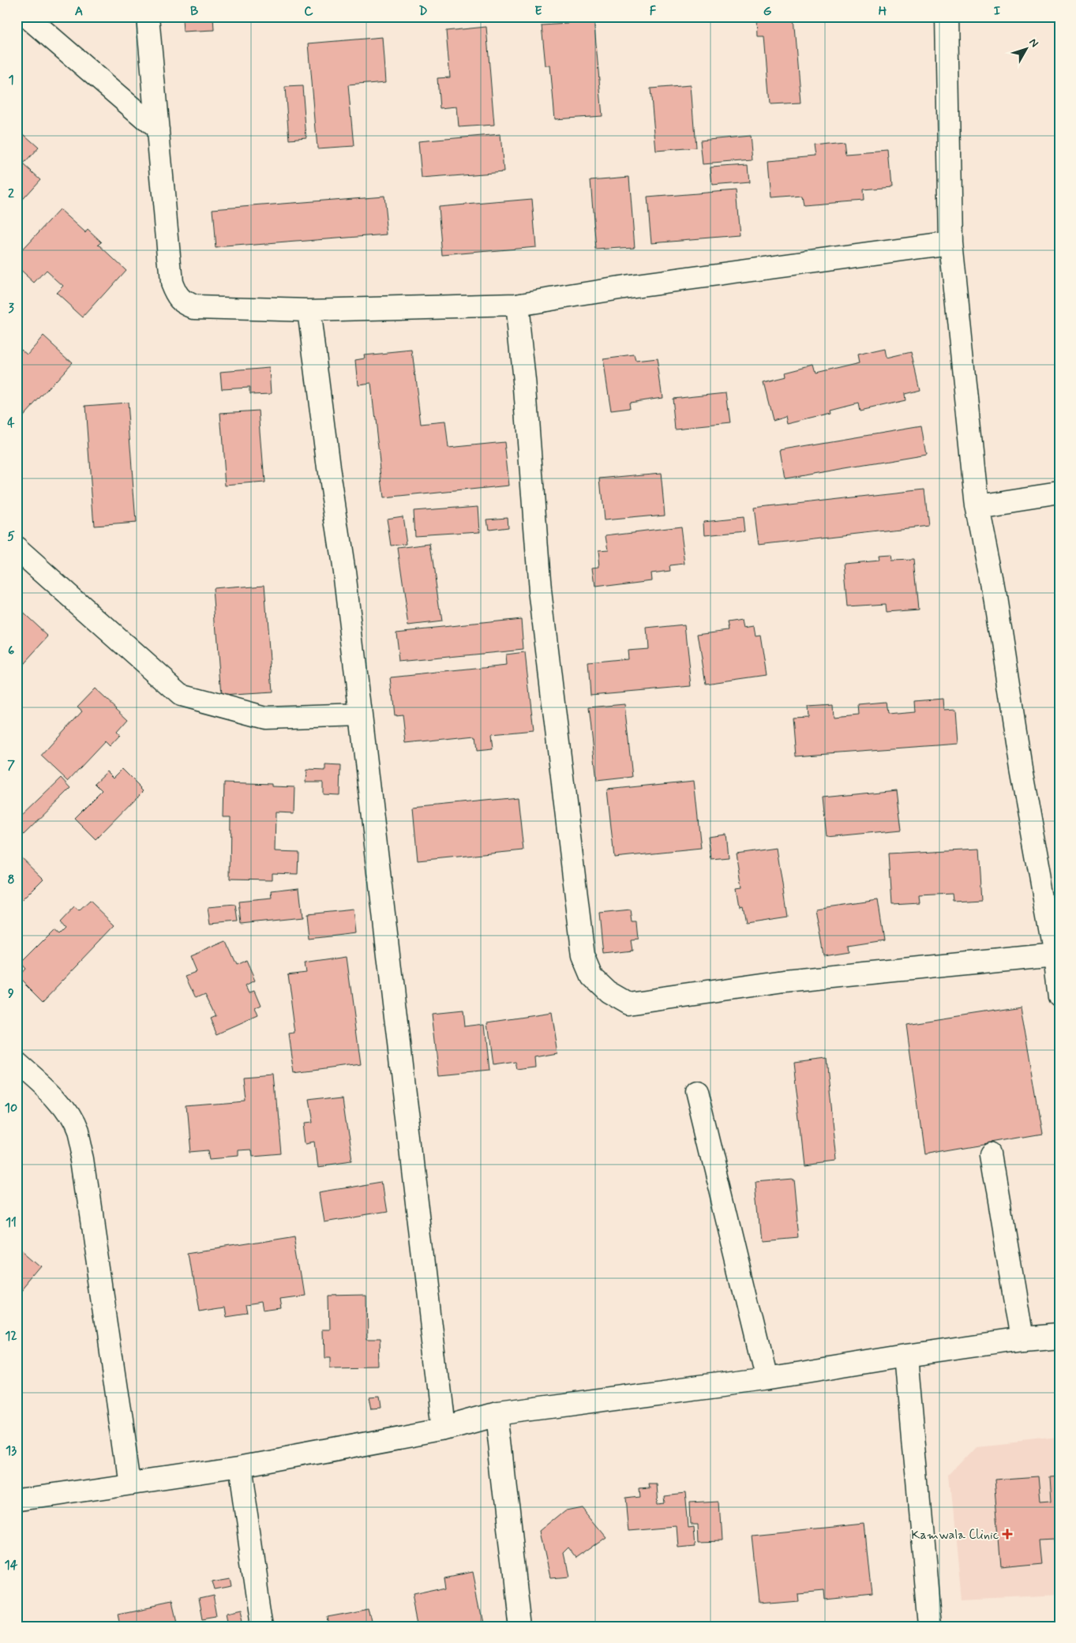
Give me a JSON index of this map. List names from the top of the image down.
{
  "places": {
    "health": ["Kamwala Clinic"]
  },
  "north": "top right",
  "grid": {
    "columns": [
      "A",
      "B",
      "C",
      "D",
      "E",
      "F",
      "G",
      "H",
      "I"
    ],
    "rows": [
      "1",
      "2",
      "3",
      "4",
      "5",
      "6",
      "7",
      "8",
      "9",
      "10",
      "11",
      "12",
      "13",
      "14"
    ]
  }
}
